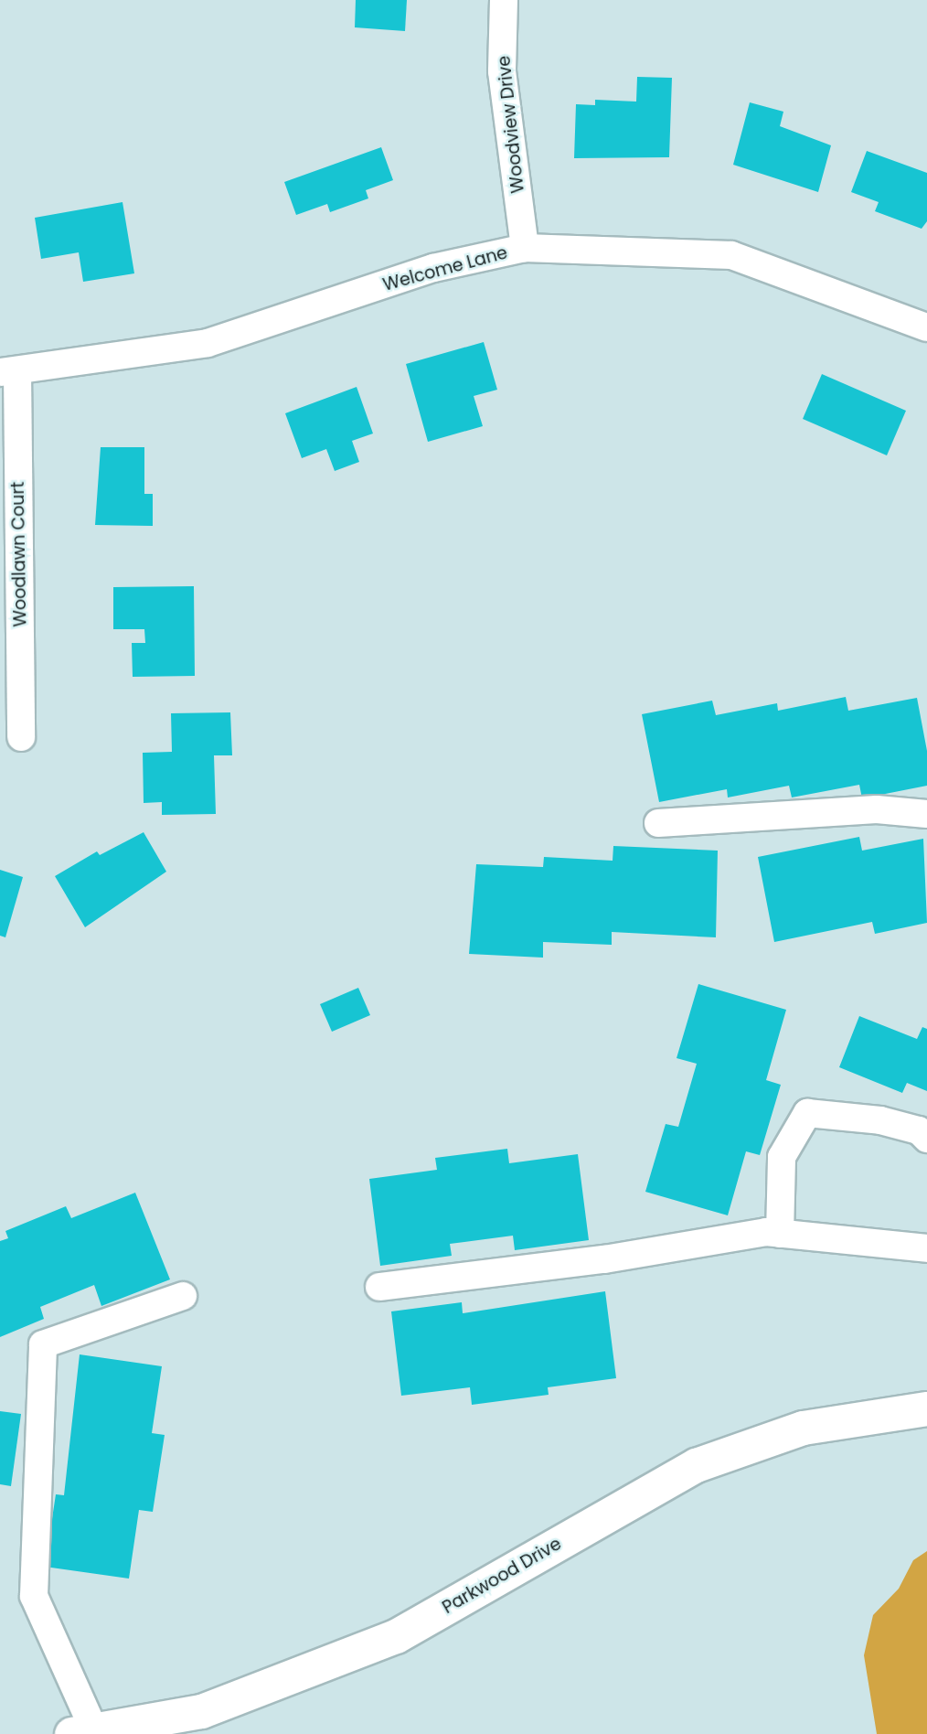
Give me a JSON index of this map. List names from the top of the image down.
{
  "streets": {
    "street": [
      "Woodview Drive",
      "Welcome Lane",
      "Woodlawn Court",
      "Parkwood Drive"
    ]
  },
  "crossings": [
    ["Woodview Drive", "Welcome Lane"],
    ["Welcome Lane", "Woodlawn Court"]
  ]
}
